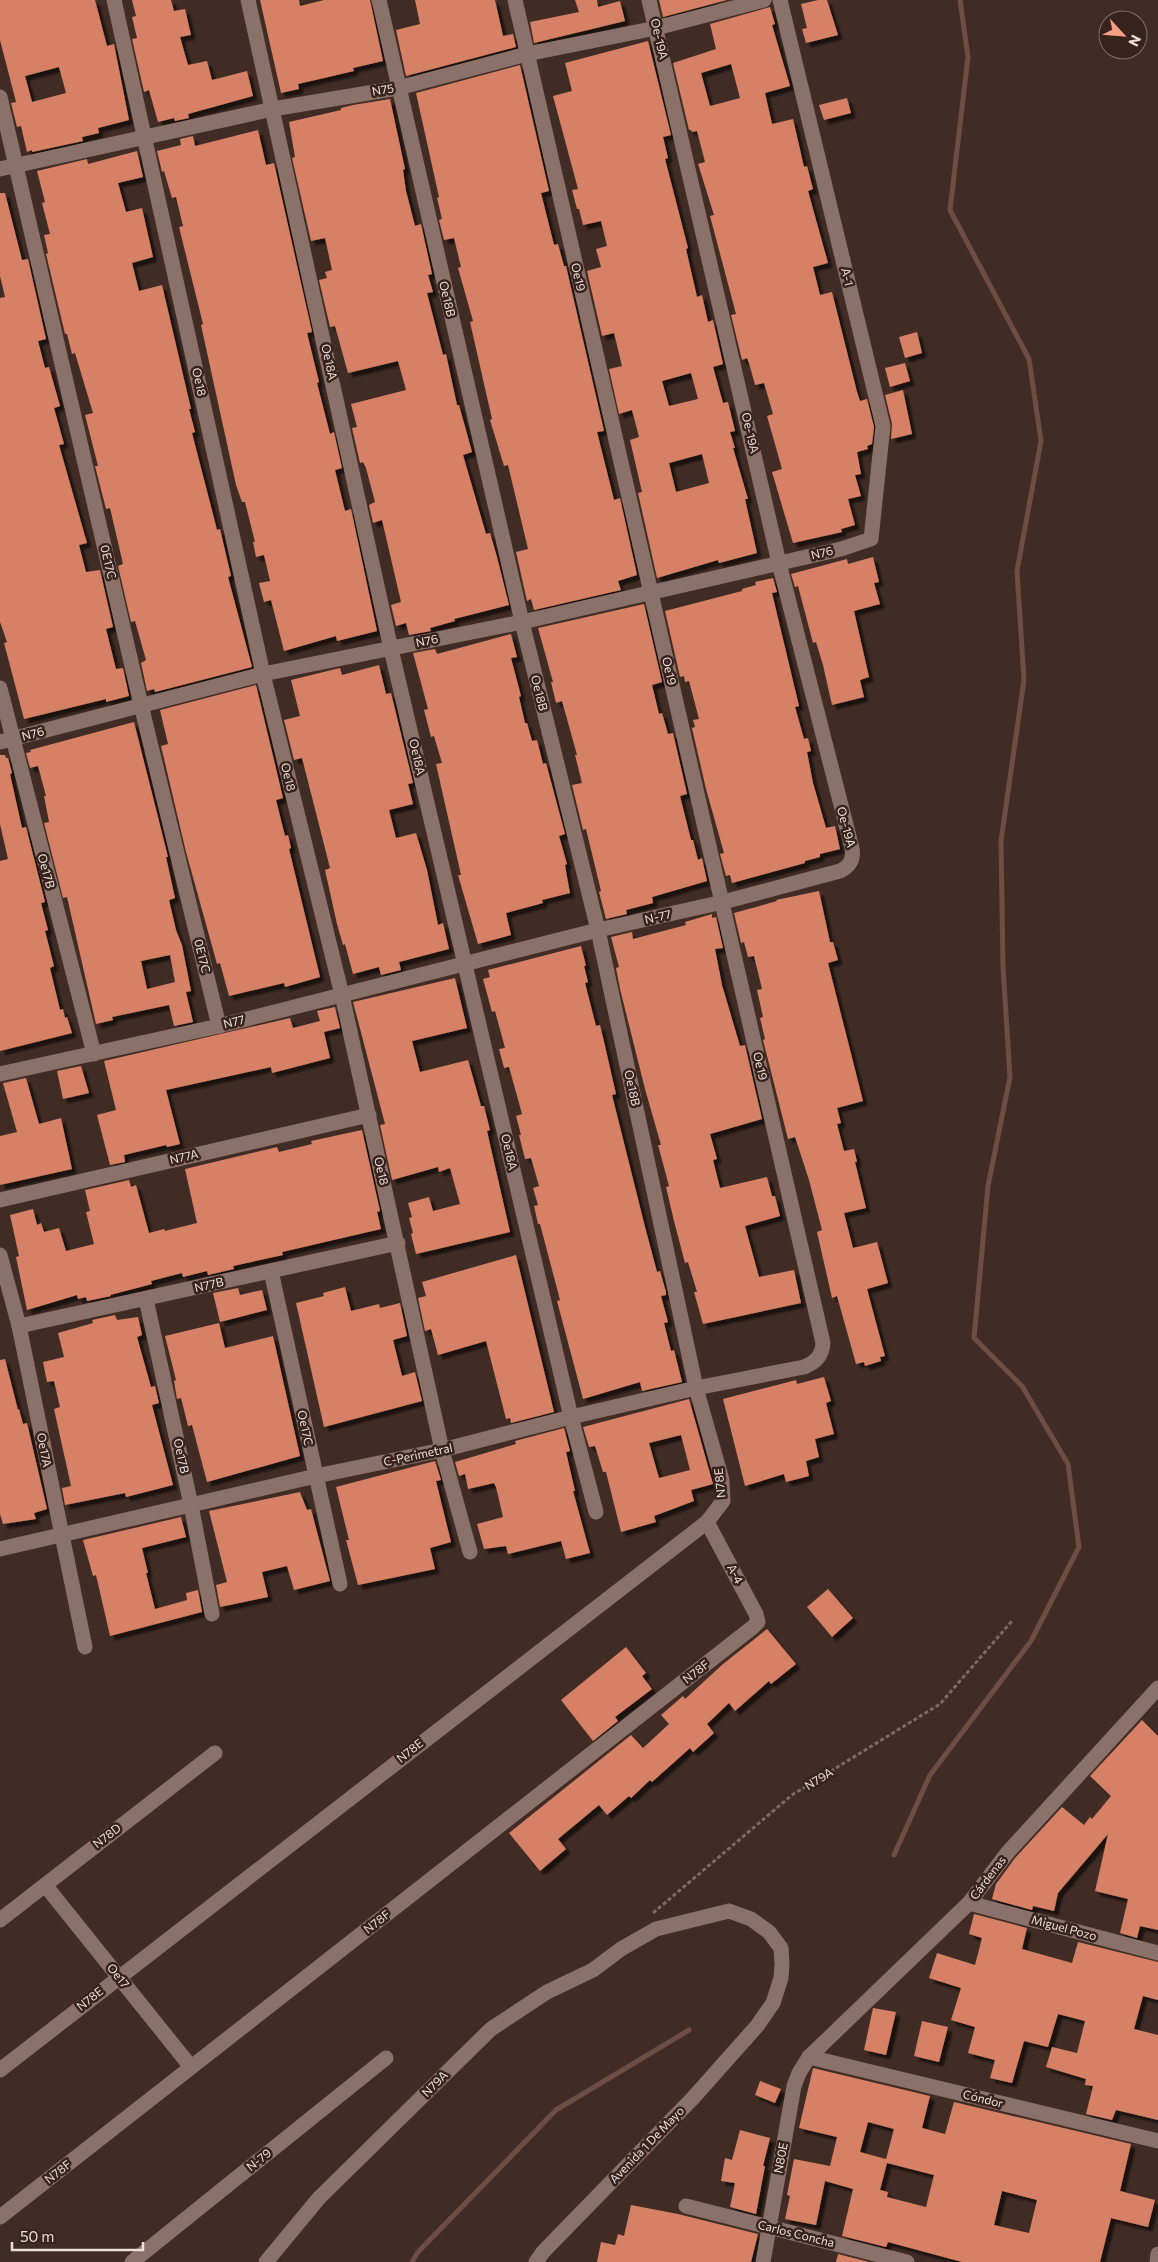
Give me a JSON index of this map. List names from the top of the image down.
{
  "streets": {
    "street": [
      "Oe-19A",
      "N75",
      "Oe19",
      "A-1",
      "Oe18B",
      "Oe18A",
      "Oe18",
      "N76",
      "0E17C",
      "Oe17B",
      "N-77",
      "N77",
      "N77A",
      "N77B",
      "Oe17C",
      "Oe17A",
      "C-Perimetral",
      "N78E",
      "A-4",
      "N78F",
      "N79A",
      "N78D",
      "Cárdenas",
      "Miguel Pozo",
      "Oe17",
      "Cóndor",
      "Avenida 1 De Mayo",
      "N80E",
      "N-79",
      "Carlos Concha"
    ]
  },
  "crossings": [
    ["Oe-19A", "N75"],
    ["Oe-19A", "N76"],
    ["Oe-19A", "N-77"],
    ["N75", "Oe19"],
    ["N75", "Oe18B"],
    ["N75", "Oe18A"],
    ["N75", "Oe18"],
    ["N75", "0E17C"],
    ["Oe19", "N76"],
    ["Oe19", "N-77"],
    ["Oe19", "C-Perimetral"],
    ["A-1", "N76"],
    ["Oe18B", "N76"],
    ["Oe18B", "N-77"],
    ["Oe18B", "C-Perimetral"],
    ["Oe18B", "N78E"],
    ["Oe18A", "N76"],
    ["Oe18A", "N-77"],
    ["Oe18A", "N77"],
    ["Oe18A", "C-Perimetral"],
    ["Oe18", "N76"],
    ["Oe18", "N77"],
    ["Oe18", "N77A"],
    ["Oe18", "N77B"],
    ["Oe18", "C-Perimetral"],
    ["N76", "0E17C"],
    ["N76", "Oe17B"],
    ["0E17C", "N77"],
    ["Oe17B", "N77"],
    ["Oe17B", "N77B"],
    ["Oe17B", "C-Perimetral"],
    ["N-77", "N77"],
    ["N77B", "Oe17C"],
    ["N77B", "Oe17A"],
    ["Oe17C", "C-Perimetral"],
    ["Oe17A", "C-Perimetral"],
    ["C-Perimetral", "N78E"],
    ["N78E", "A-4"],
    ["N78E", "Oe17"],
    ["A-4", "N78F"],
    ["N78F", "Oe17"],
    ["N79A", "Avenida 1 De Mayo"],
    ["N78D", "Oe17"],
    ["Cárdenas", "Miguel Pozo"],
    ["Cárdenas", "Cóndor"],
    ["Cárdenas", "N80E"],
    ["Cóndor", "N80E"],
    ["N80E", "Carlos Concha"]
  ],
  "scale_bar": "50 m",
  "north": "bottom right"
}
